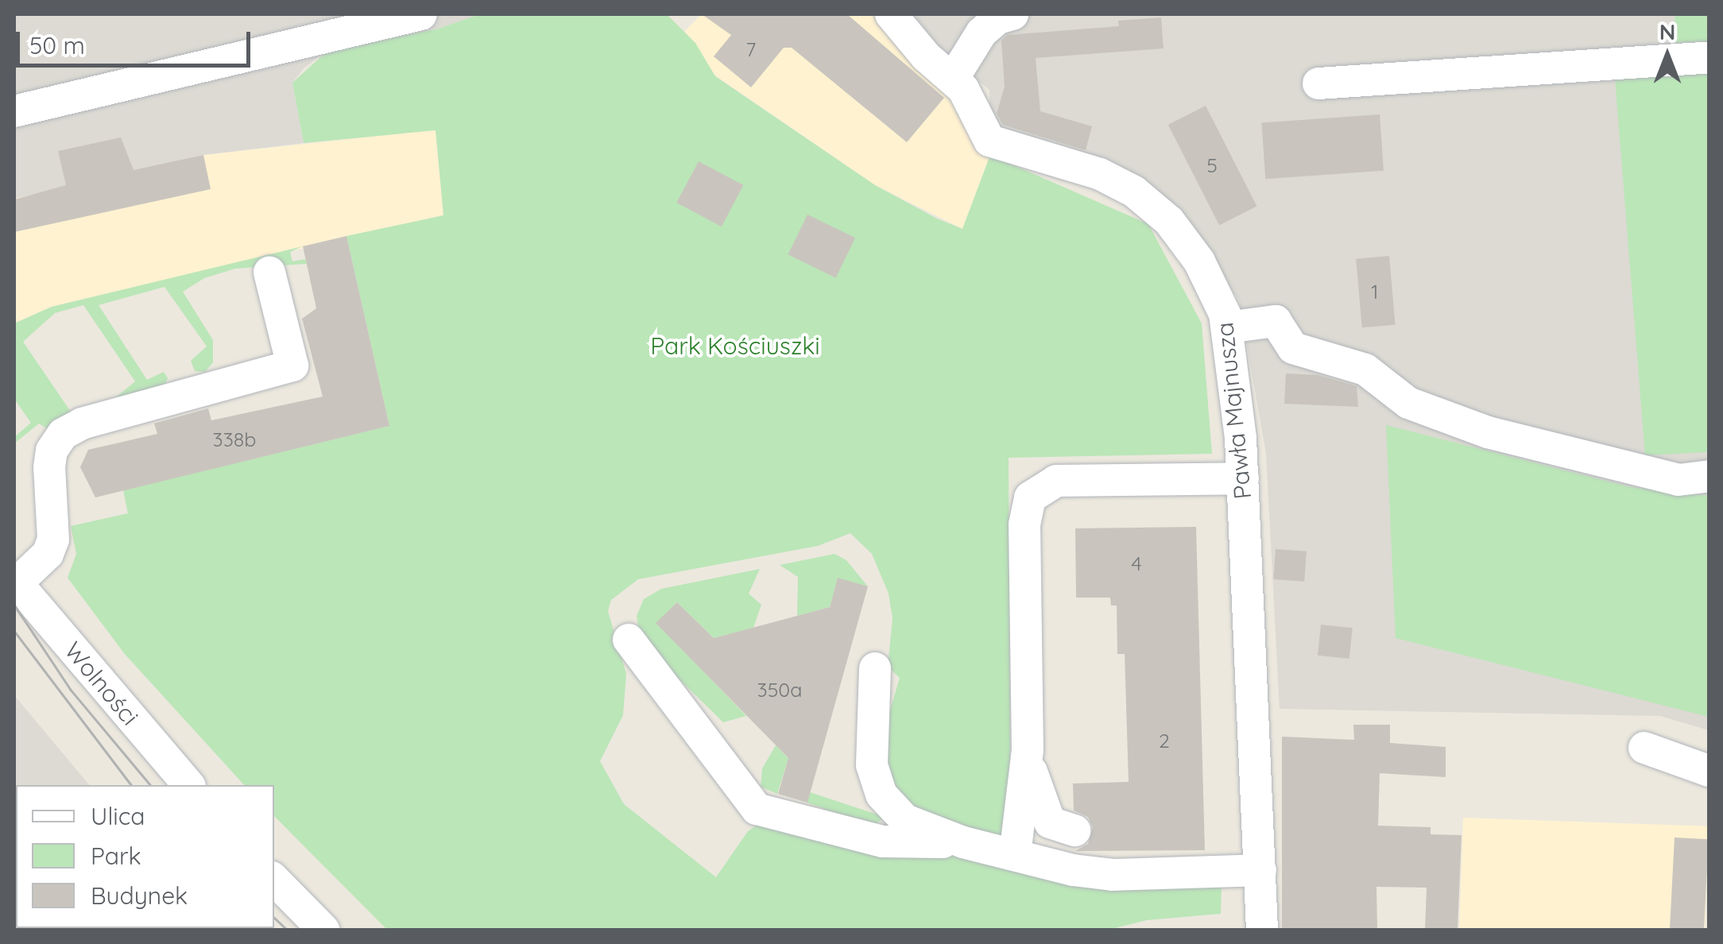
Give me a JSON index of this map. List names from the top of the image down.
{
  "streets": {
    "street": ["Pawła Majnusza", "Wolności"]
  },
  "parks": ["Park Kościuszki"],
  "house_numbers": [
    "7",
    "5",
    "1",
    "338b",
    "4",
    "350a",
    "2"
  ],
  "legend": ["Ulica", "Park", "Budynek"],
  "scale_bar": "50 m",
  "north": "top"
}
